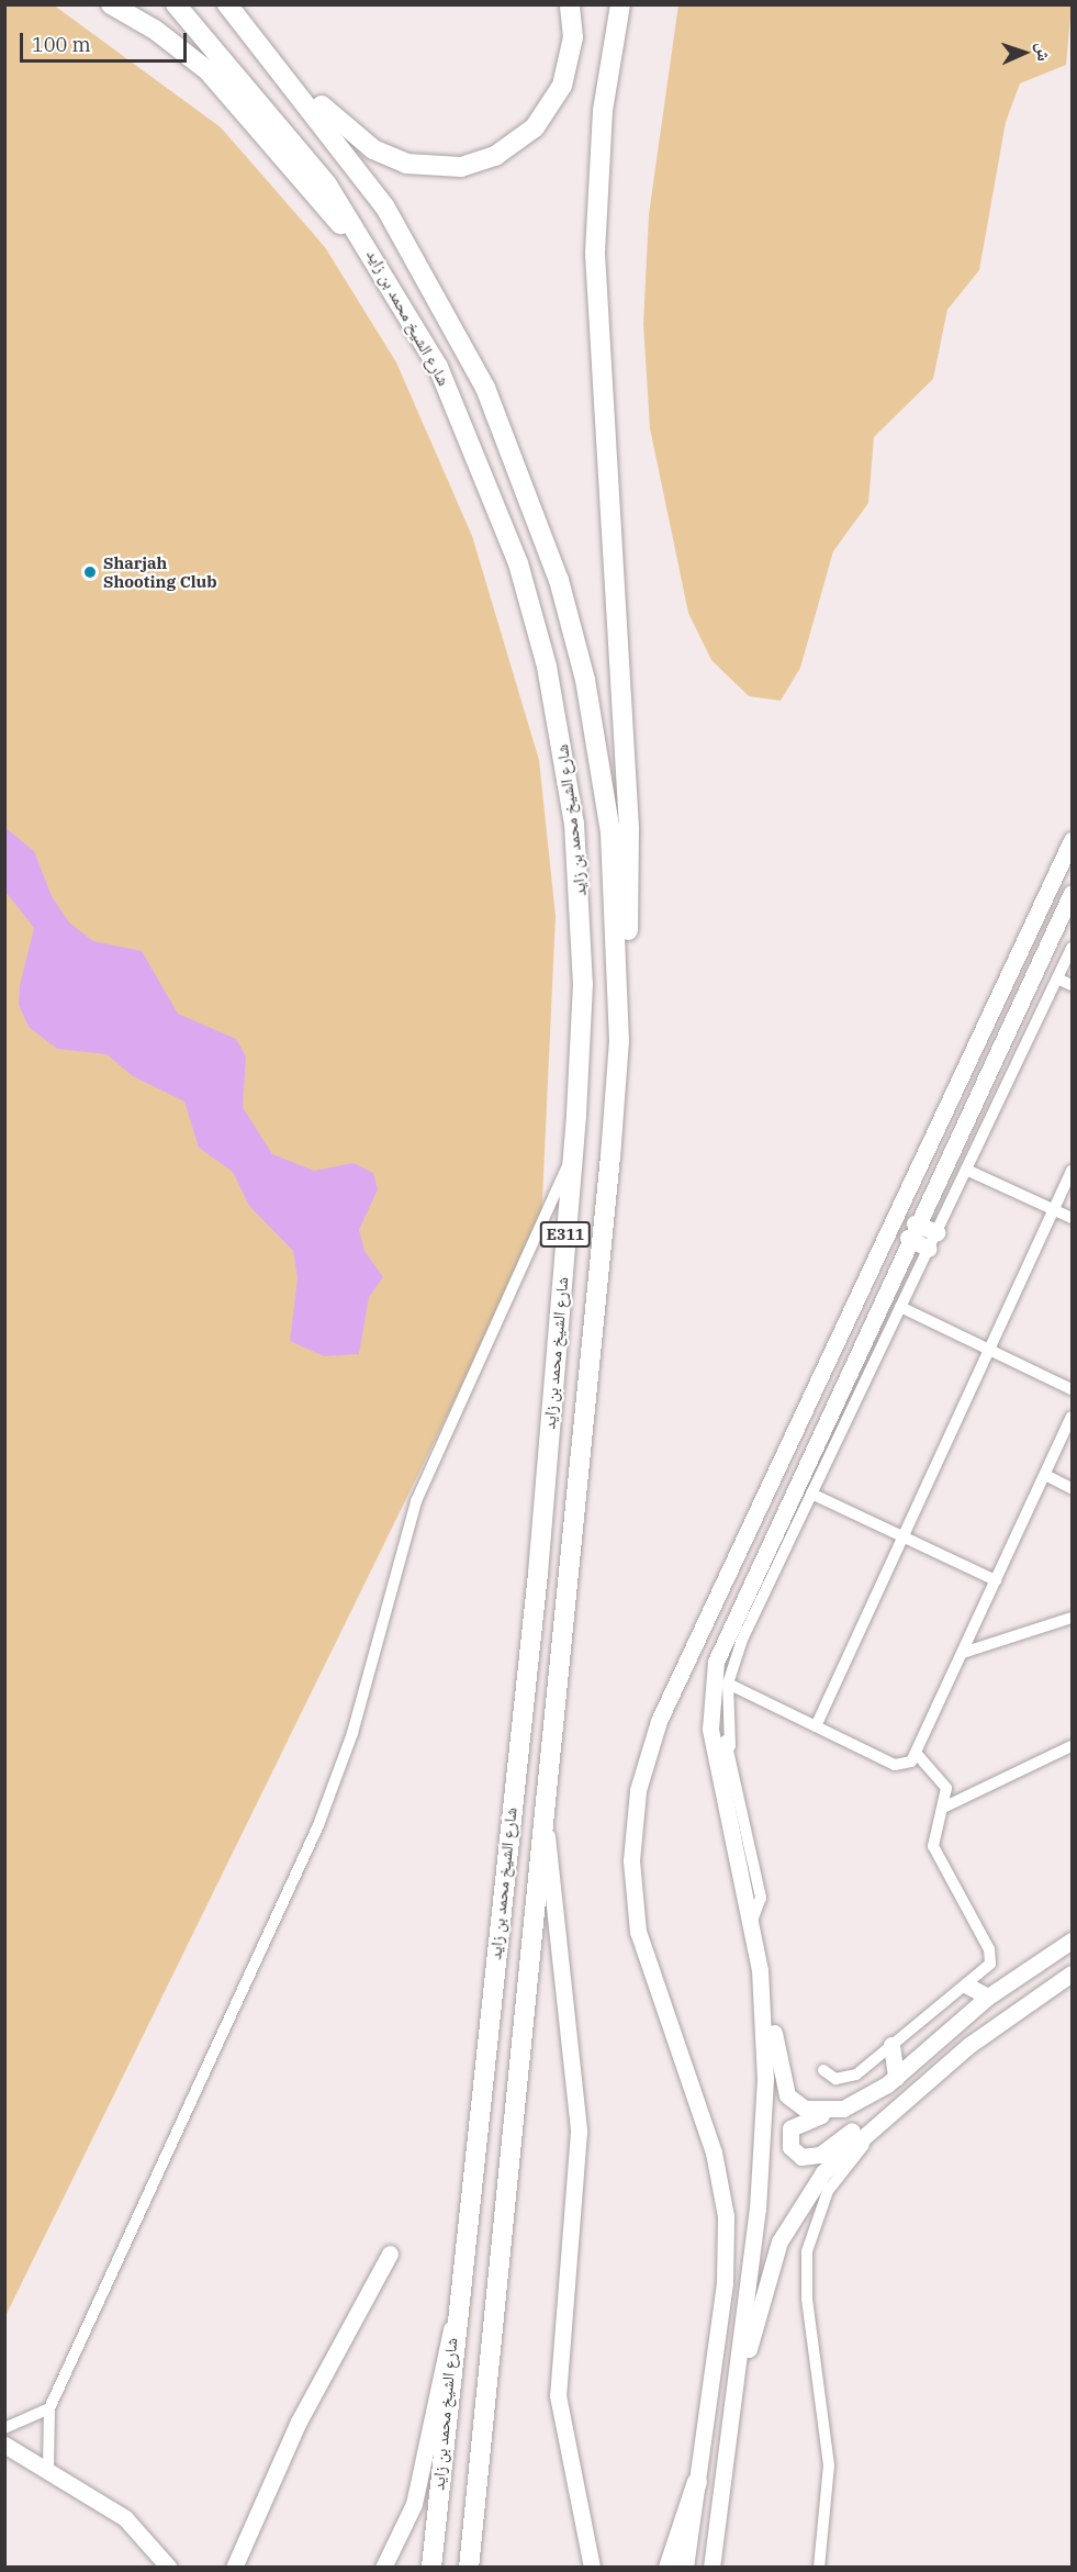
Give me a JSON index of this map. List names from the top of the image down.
{
  "streets": {
    "highway": ["شارع الشيخ محمد بن زايد", "E311"]
  },
  "places": ["Sharjah Shooting Club"],
  "scale_bar": "100 m",
  "north": "right"
}
